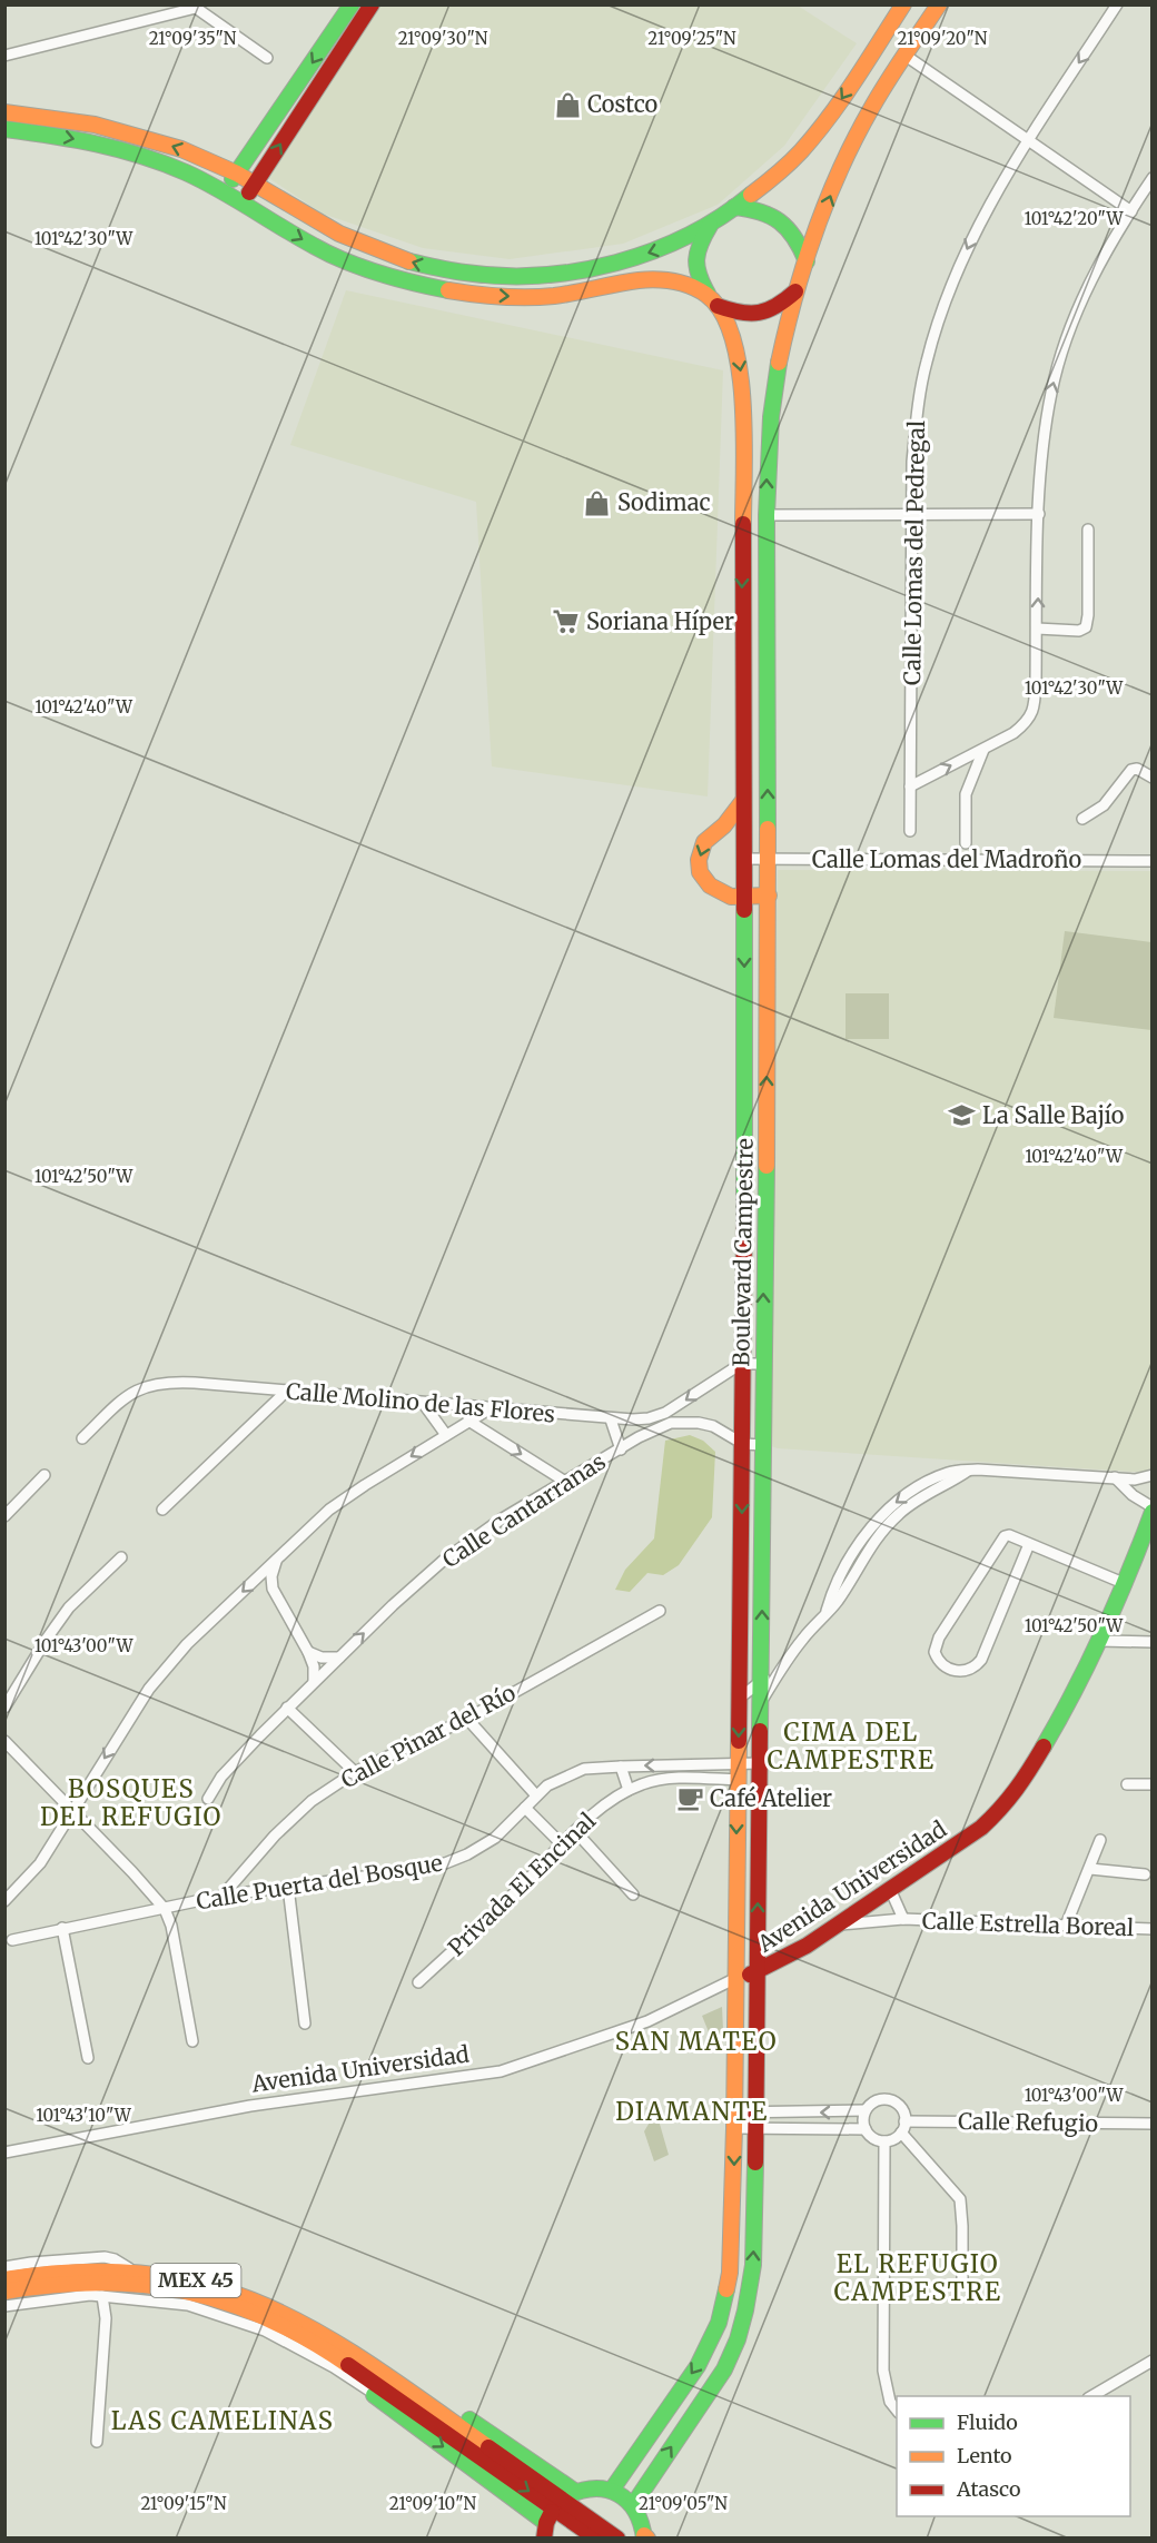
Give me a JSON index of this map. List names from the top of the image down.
{
  "streets": {
    "street": [
      "Calle Lomas del Pedregal",
      "Calle Lomas del Madroño",
      "Boulevard Campestre",
      "Calle Molino de las Flores",
      "Calle Cantarranas",
      "Calle Pinar del Río",
      "Calle Puerta del Bosque",
      "Privada El Encinal",
      "Avenida Universidad",
      "Calle Estrella Boreal",
      "Calle Refugio",
      "MEX 45"
    ]
  },
  "crossings": [
    ["Calle Lomas del Madroño", "Boulevard Campestre"],
    ["Boulevard Campestre", "Calle Molino de las Flores"],
    ["Boulevard Campestre", "Calle Cantarranas"],
    ["Boulevard Campestre", "Calle Puerta del Bosque"],
    ["Boulevard Campestre", "Avenida Universidad"],
    ["Calle Pinar del Río", "Calle Puerta del Bosque"],
    ["Calle Puerta del Bosque", "Privada El Encinal"],
    ["Avenida Universidad", "Calle Estrella Boreal"]
  ],
  "one_way": ["Calle Lomas del Pedregal", "Calle Cantarranas"],
  "districts": [
    "CIMA DEL CAMPESTRE",
    "BOSQUES DEL REFUGIO",
    "SAN MATEO",
    "DIAMANTE",
    "EL REFUGIO CAMPESTRE",
    "LAS CAMELINAS"
  ],
  "places": {
    "shop": ["Costco", "Sodimac"],
    "supermarket": ["Soriana Híper"],
    "school or university": ["La Salle Bajío"],
    "cafe": ["Café Atelier"]
  },
  "legend": ["Fluido", "Lento", "Atasco"],
  "coordinates": [
    "21°09'35\"N",
    "21°09'30\"N",
    "21°09'25\"N",
    "21°09'20\"N",
    "101°42'20\"W",
    "101°42'30\"W",
    "101°42'40\"W",
    "101°42'50\"W",
    "101°43'00\"W",
    "101°43'10\"W",
    "21°09'15\"N",
    "21°09'10\"N",
    "21°09'05\"N"
  ]
}
